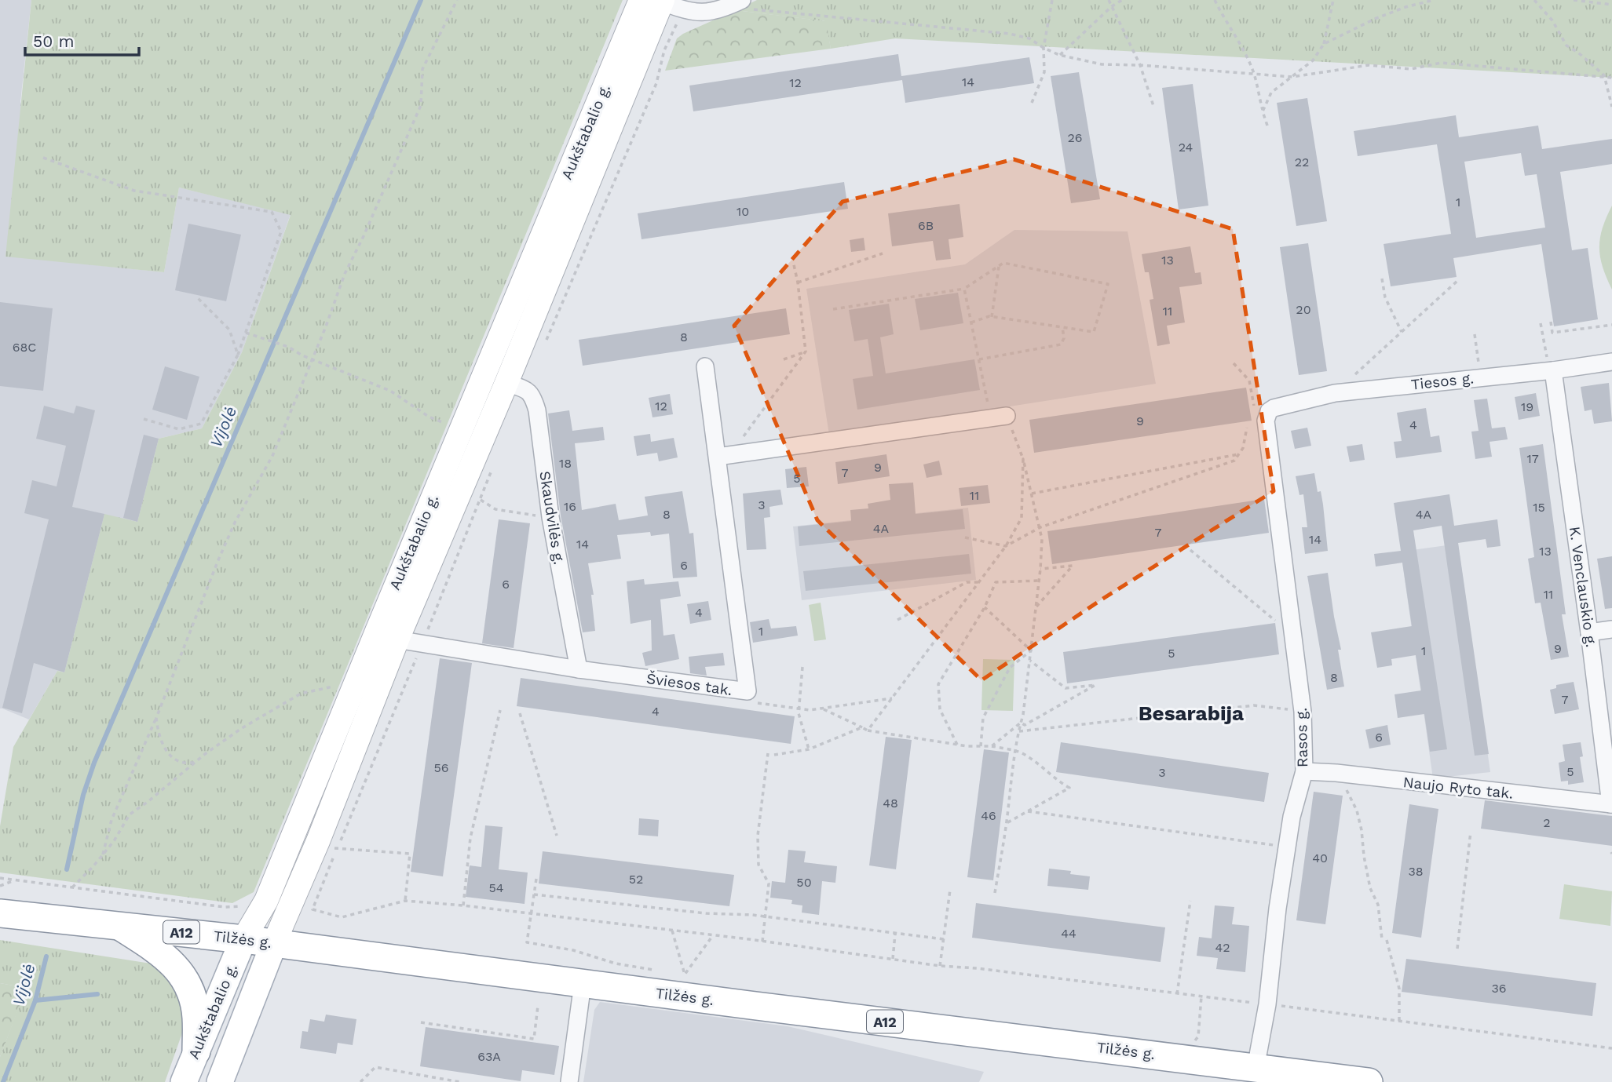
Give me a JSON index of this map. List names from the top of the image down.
{
  "streets": {
    "highway": ["A12", "Tilžės g."],
    "main road": ["Aukštabalio g."],
    "street": [
      "Tiesos g.",
      "Skaudvilės g.",
      "K. Venclauskio g.",
      "Šviesos tak.",
      "Rasos g.",
      "Naujo Ryto tak."
    ]
  },
  "crossings": [
    ["Aukštabalio g.", "Skaudvilės g."],
    ["Aukštabalio g.", "Šviesos tak."],
    ["Aukštabalio g.", "Tilžės g."],
    ["Tiesos g.", "K. Venclauskio g."],
    ["Tiesos g.", "Rasos g."],
    ["Skaudvilės g.", "Šviesos tak."],
    ["K. Venclauskio g.", "Naujo Ryto tak."],
    ["Rasos g.", "Naujo Ryto tak."],
    ["Rasos g.", "Tilžės g."]
  ],
  "districts": ["Besarabija"],
  "water": ["Vijolė"],
  "house_numbers": [
    "14",
    "12",
    "26",
    "24",
    "22",
    "1",
    "10",
    "6B",
    "13",
    "20",
    "11",
    "8",
    "68C",
    "12",
    "19",
    "9",
    "4",
    "17",
    "18",
    "9",
    "7",
    "5",
    "11",
    "3",
    "16",
    "15",
    "8",
    "4A",
    "4A",
    "7",
    "14",
    "14",
    "13",
    "6",
    "6",
    "11",
    "4",
    "1",
    "9",
    "1",
    "5",
    "8",
    "7",
    "4",
    "6",
    "56",
    "5",
    "3",
    "48",
    "46",
    "2",
    "40",
    "38",
    "52",
    "50",
    "54",
    "44",
    "42",
    "36",
    "63A"
  ],
  "scale_bar": "50 m"
}
